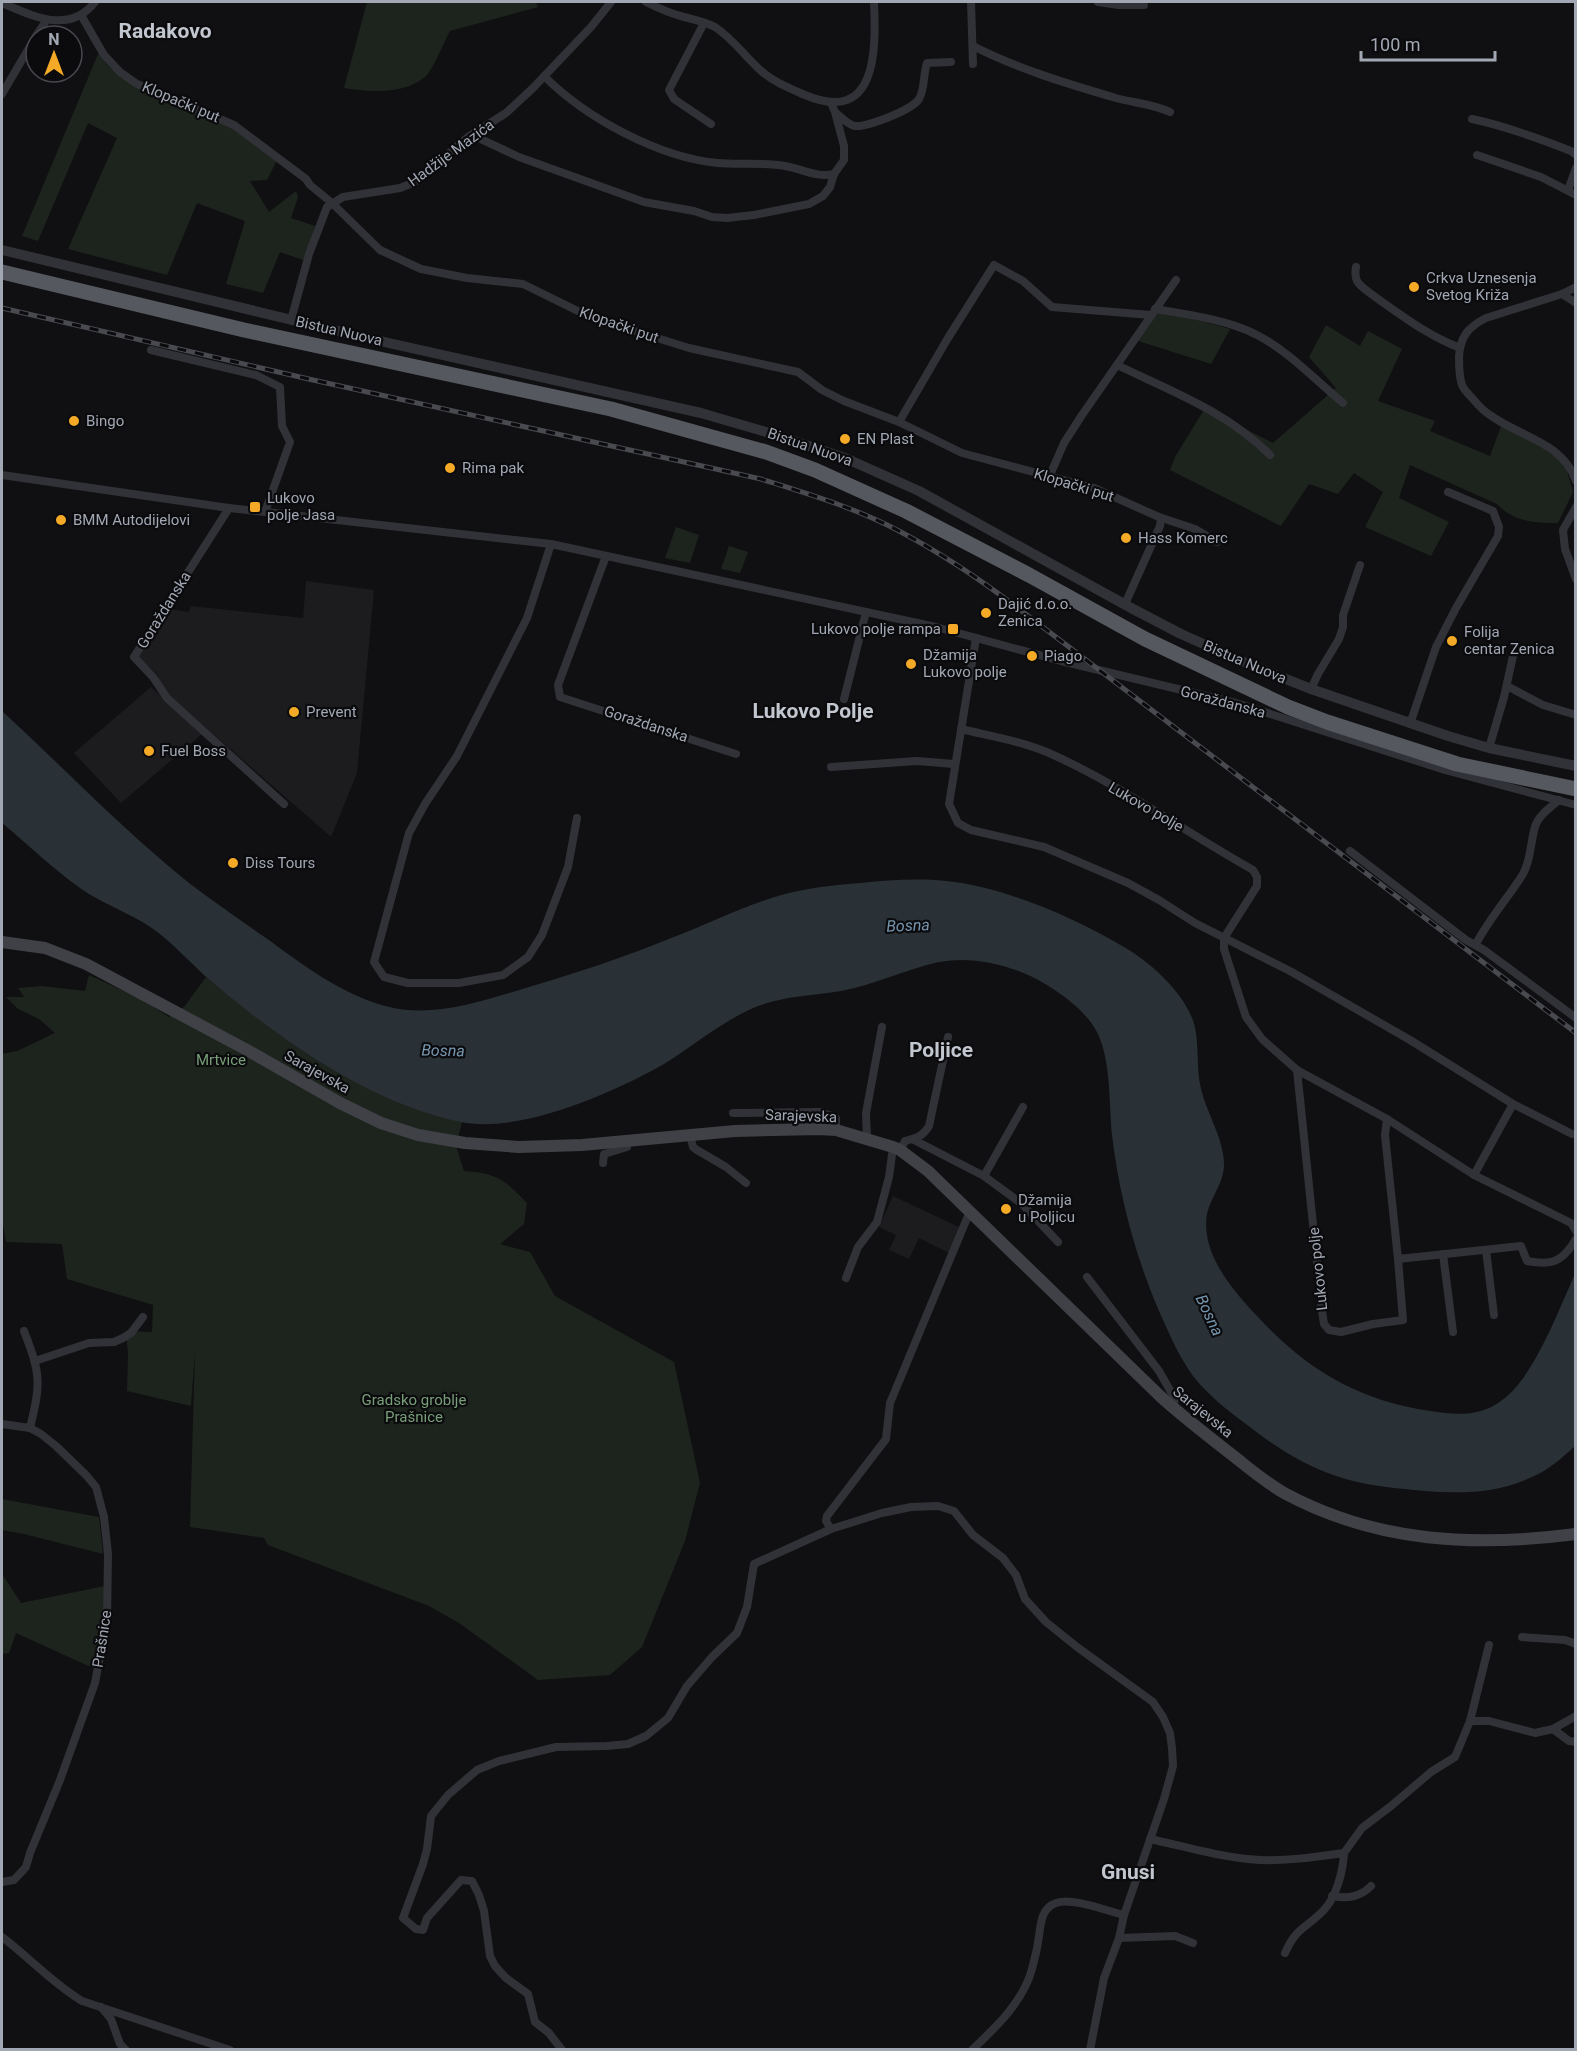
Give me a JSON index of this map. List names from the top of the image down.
{
  "streets": {
    "main road": ["Sarajevska"],
    "street": [
      "Klopački put",
      "Hadžije Mazića",
      "Bistua Nuova",
      "Goraždanska",
      "Lukovo polje",
      "Prašnice"
    ]
  },
  "crossings": [
    ["Klopački put", "Hadžije Mazića"]
  ],
  "districts": [
    "Radakovo",
    "Lukovo Polje",
    "Poljice",
    "Gnusi"
  ],
  "water": ["Bosna"],
  "parks": ["Mrtvice", "Gradsko groblje Prašnice"],
  "places": {
    "other": [
      "Crkva Uznesenja Svetog Križa",
      "Bingo",
      "EN Plast",
      "Rima pak",
      "BMM Autodijelovi",
      "Hass Komerc",
      "Dajić d.o.o. Zenica",
      "Folija centar Zenica",
      "Piago",
      "Džamija Lukovo polje",
      "Prevent",
      "Fuel Boss",
      "Diss Tours",
      "Džamija u Poljicu"
    ],
    "transit": ["Lukovo polje Jasa", "Lukovo polje rampa"]
  },
  "scale_bar": "100 m",
  "north": "top"
}
